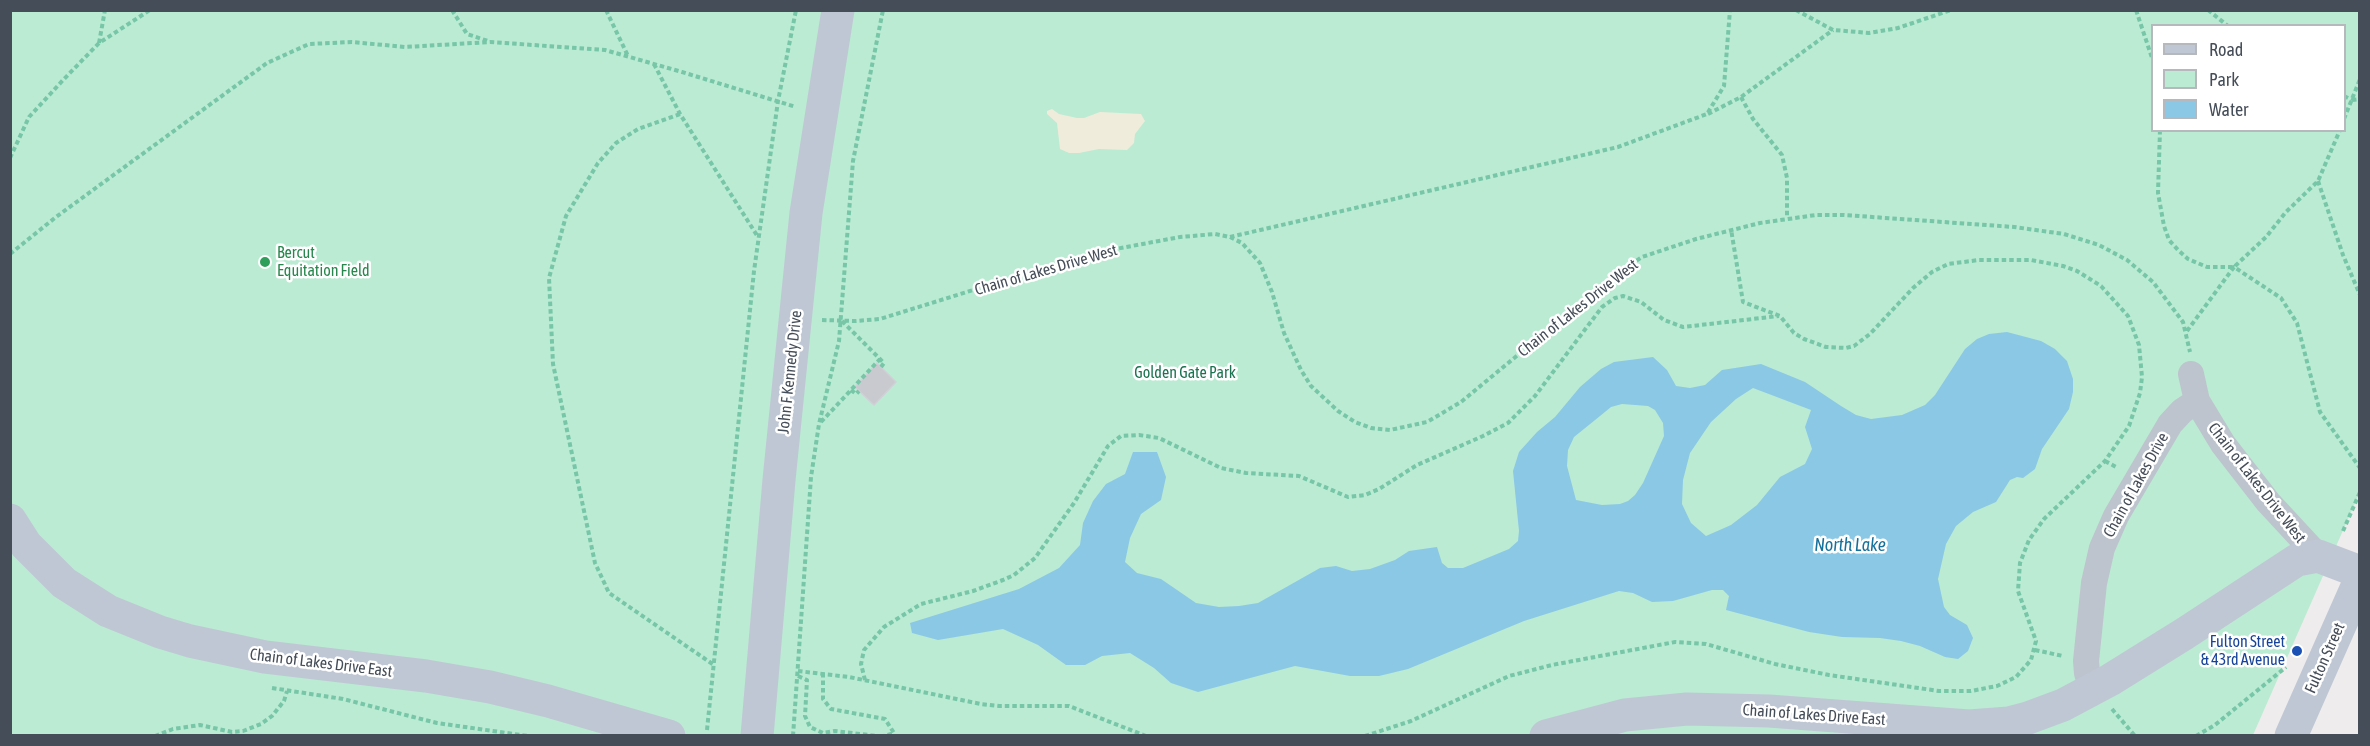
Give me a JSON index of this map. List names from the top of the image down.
{
  "streets": {
    "street": [
      "Chain of Lakes Drive West",
      "John F Kennedy Drive",
      "Chain of Lakes Drive",
      "Fulton Street",
      "Chain of Lakes Drive East"
    ]
  },
  "crossings": [
    ["Chain of Lakes Drive West", "John F Kennedy Drive"],
    ["Chain of Lakes Drive West", "Chain of Lakes Drive"],
    ["Chain of Lakes Drive West", "Chain of Lakes Drive East"],
    ["Chain of Lakes Drive", "Chain of Lakes Drive East"]
  ],
  "water": ["North Lake"],
  "parks": ["Golden Gate Park"],
  "places": ["Bercut Equitation Field", "Fulton Street & 43rd Avenue"],
  "legend": ["Road", "Park", "Water"]
}
